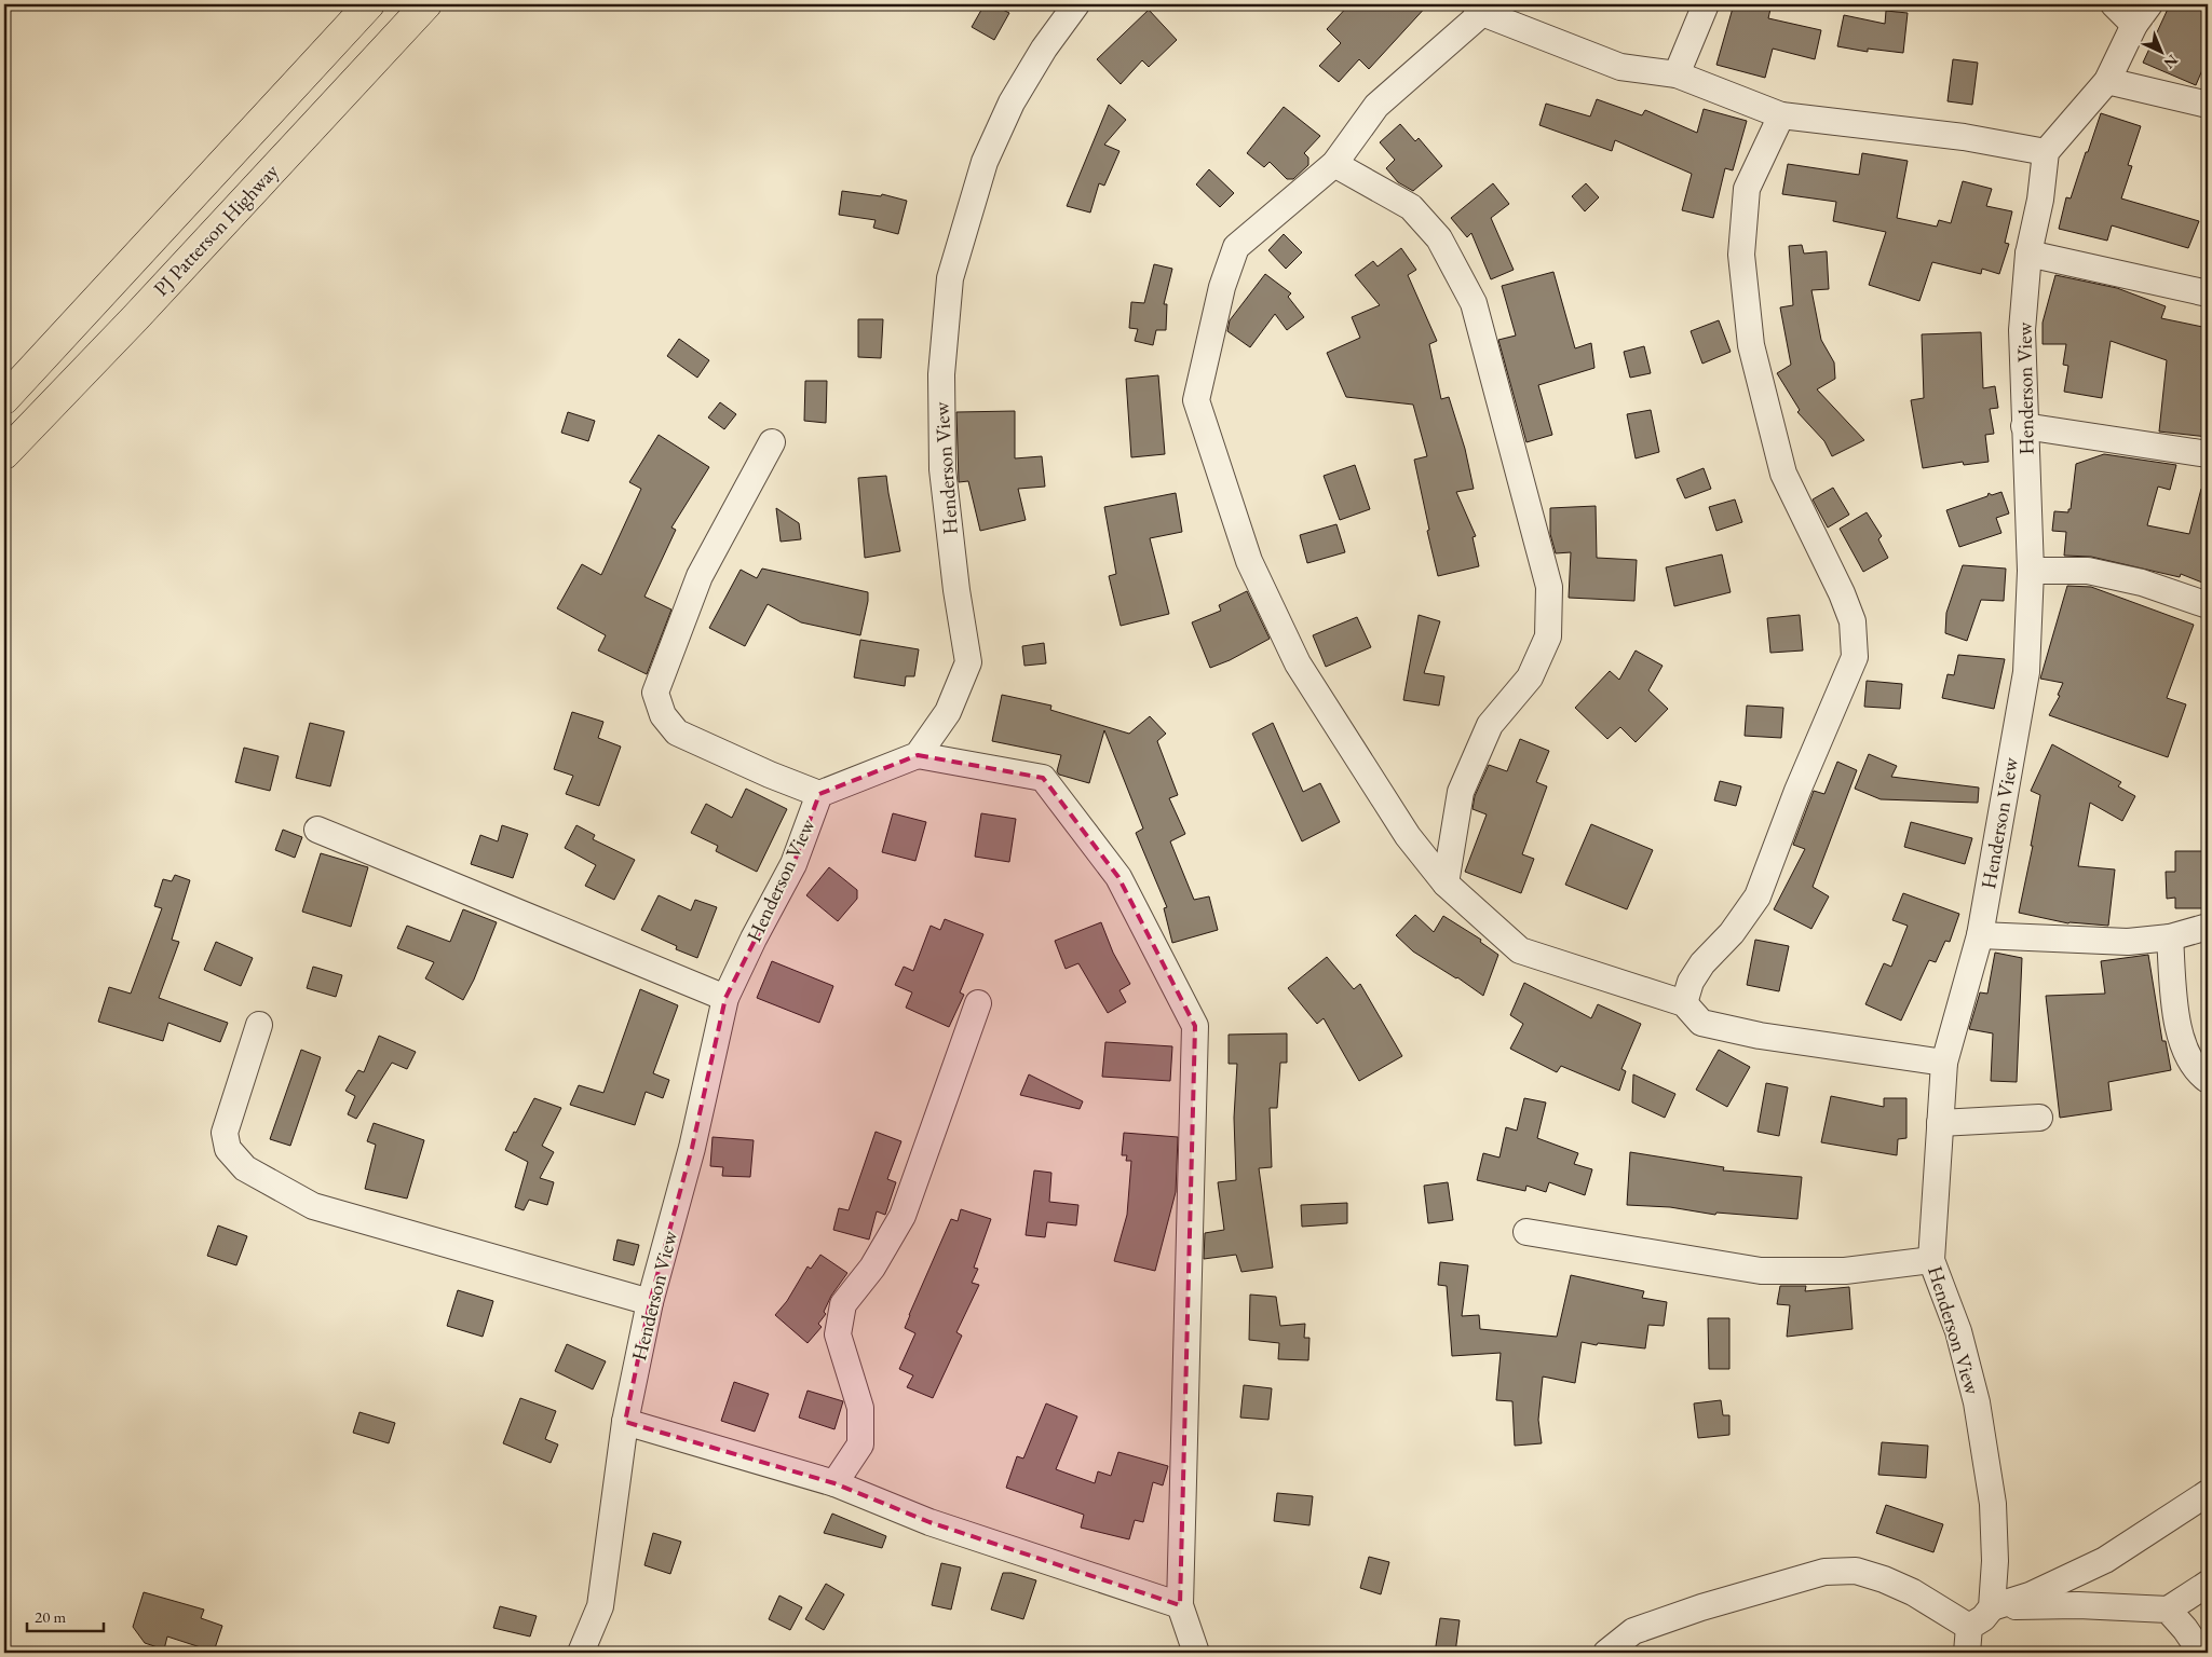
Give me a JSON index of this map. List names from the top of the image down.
{
  "streets": {
    "highway": ["PJ Patterson Highway"],
    "street": ["Henderson View"]
  },
  "scale_bar": "20 m",
  "north": "bottom right"
}
